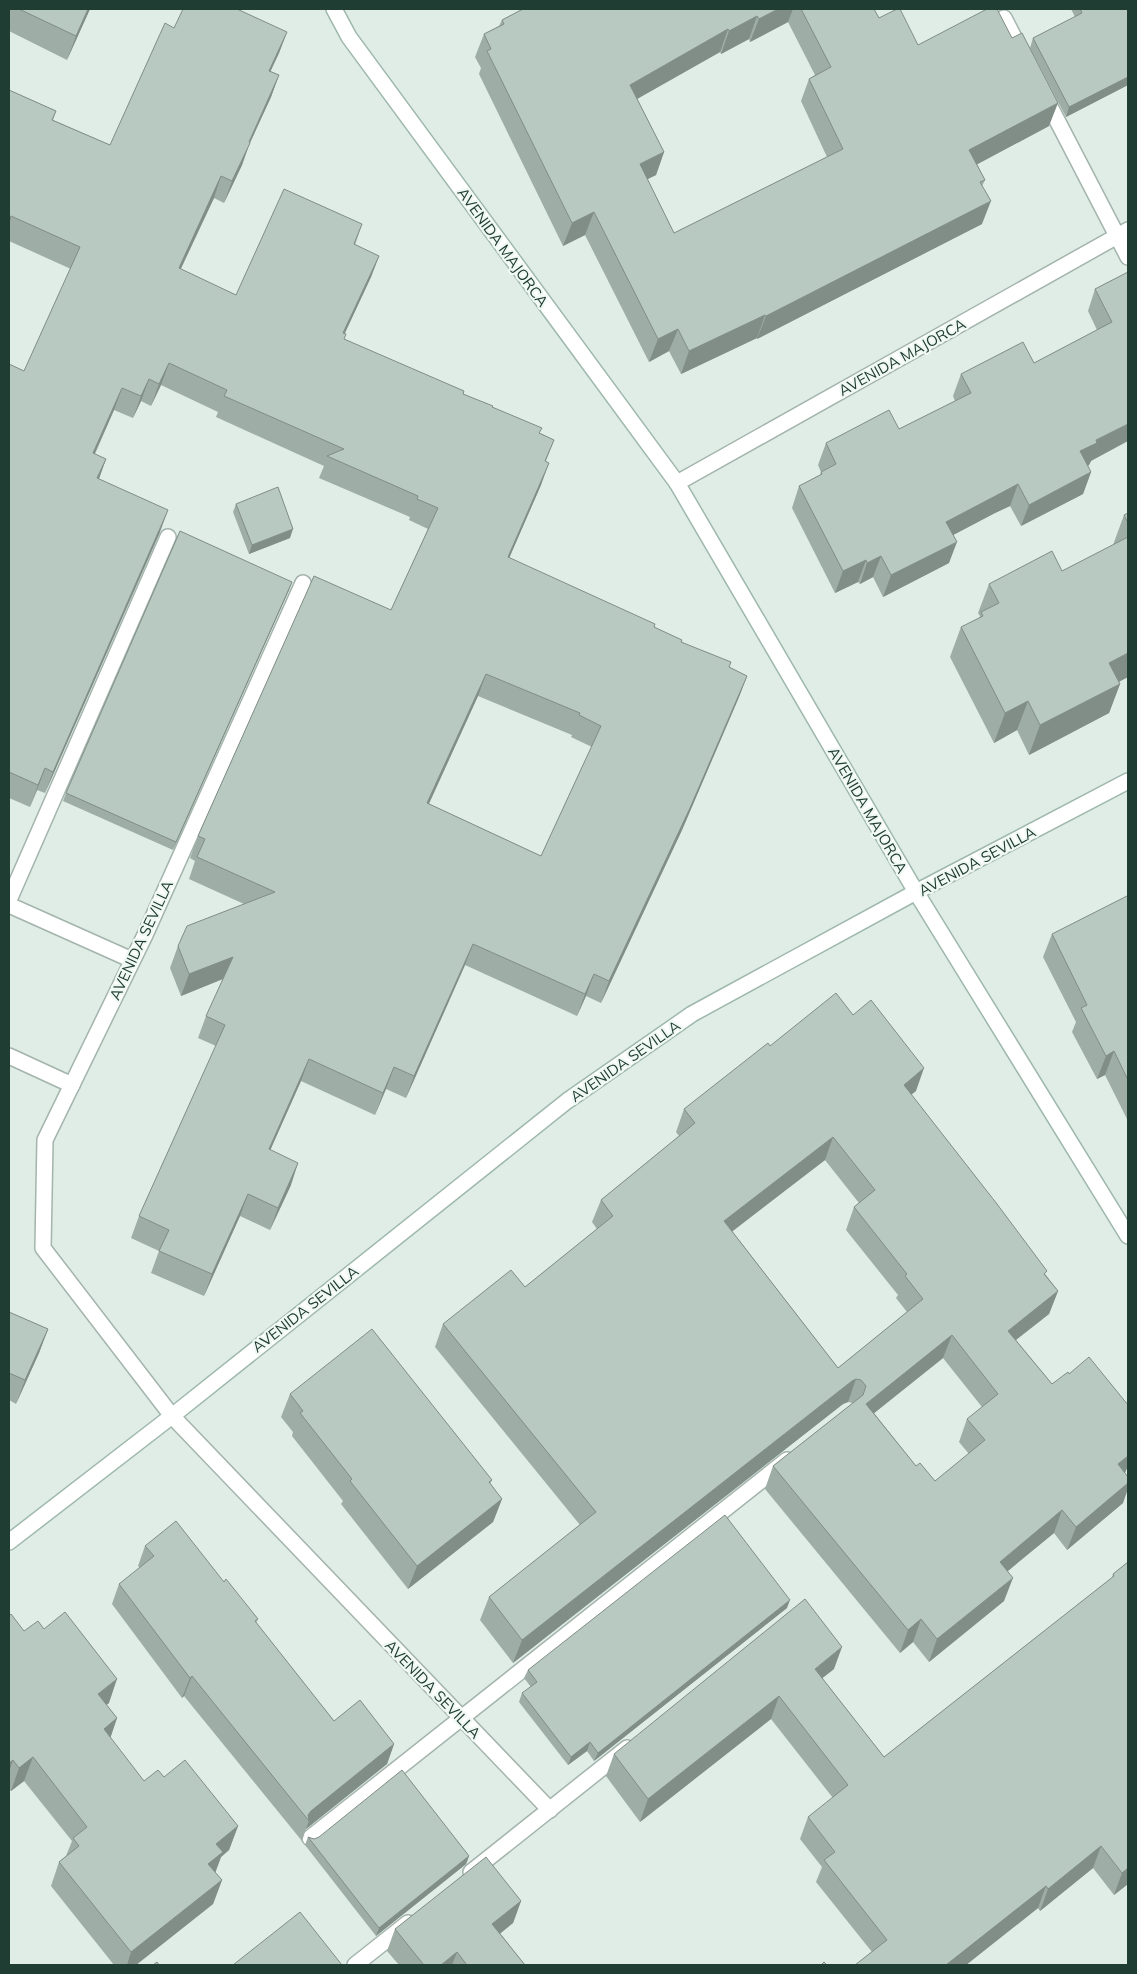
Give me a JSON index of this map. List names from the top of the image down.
{
  "streets": {
    "street": ["AVENIDA MAJORCA", "AVENIDA SEVILLA"]
  },
  "crossings": [
    ["AVENIDA MAJORCA", "AVENIDA SEVILLA"]
  ]
}
